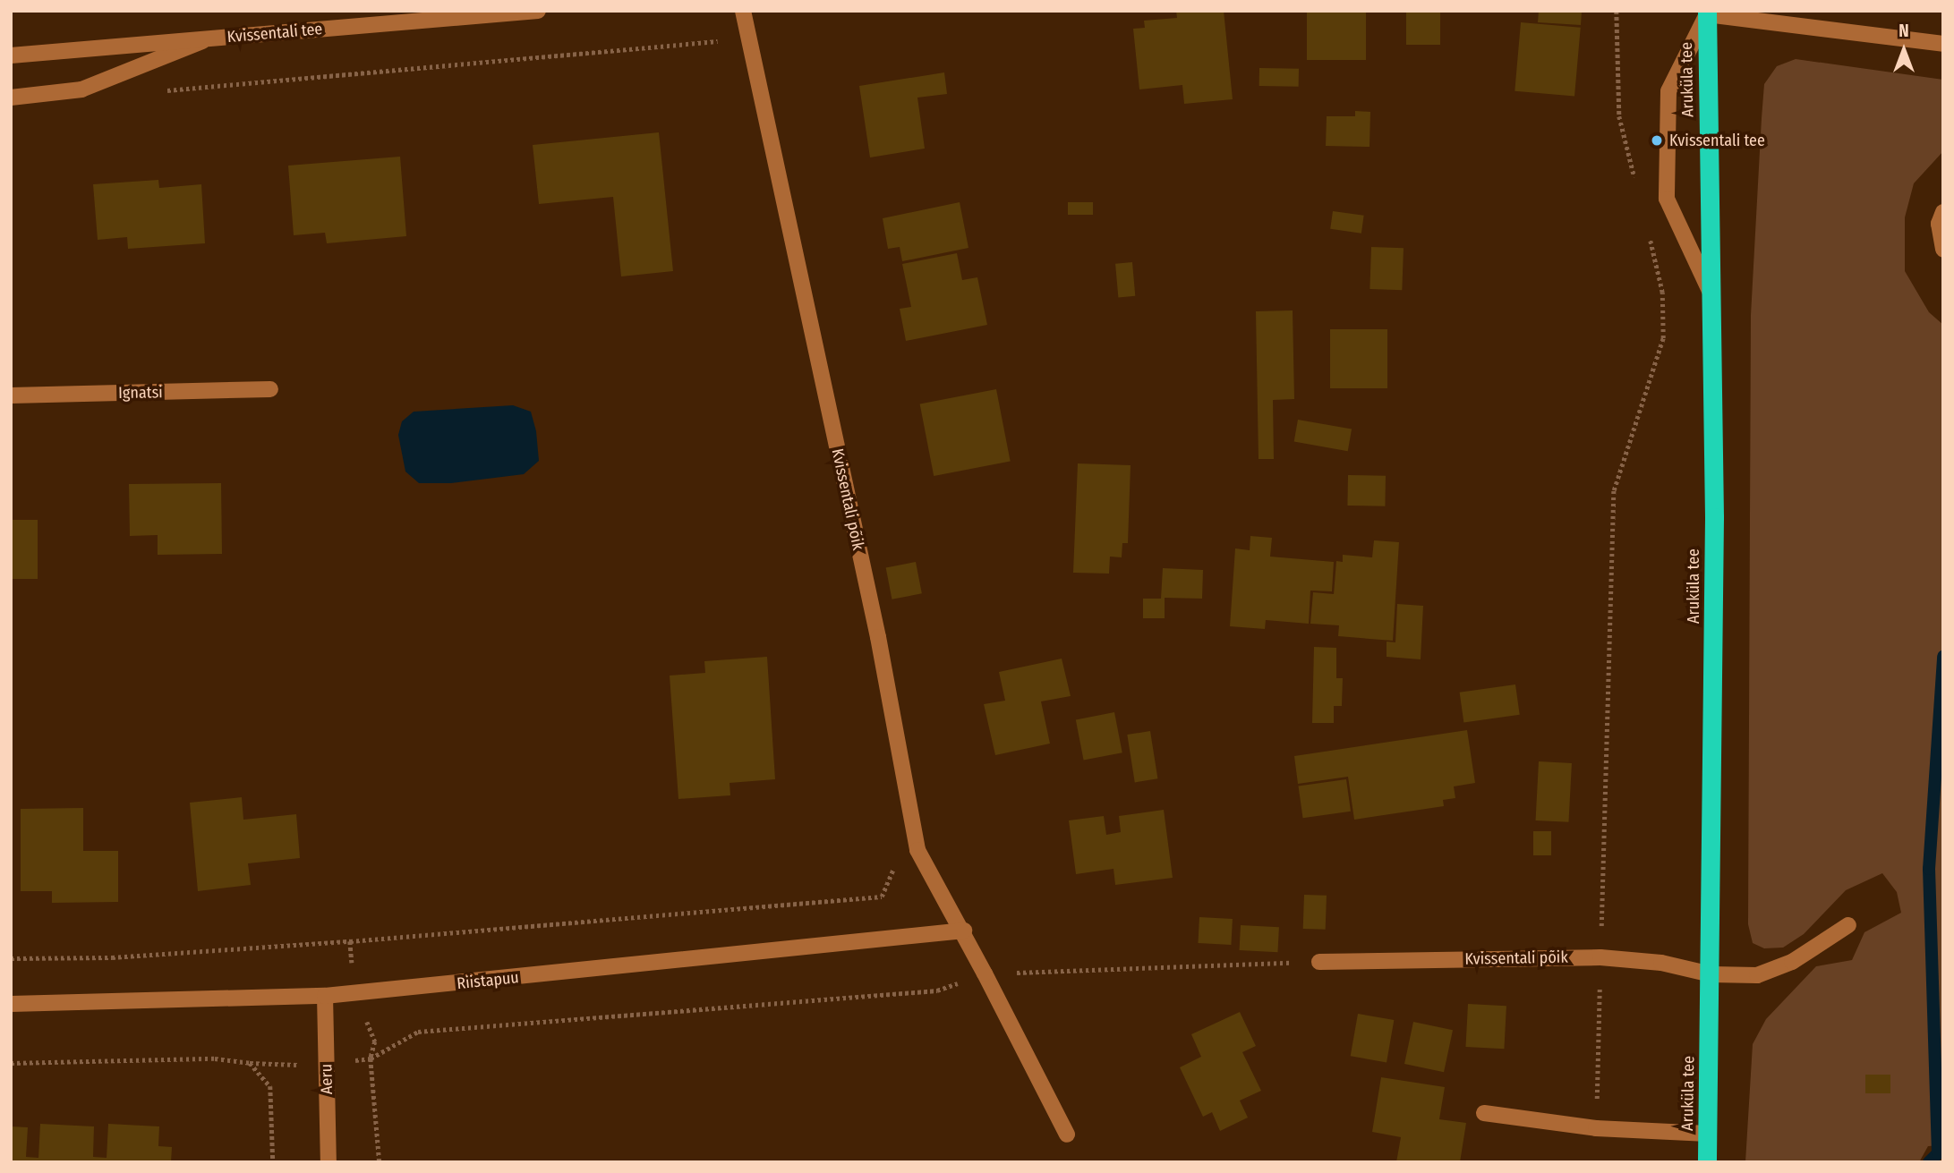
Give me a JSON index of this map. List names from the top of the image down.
{
  "streets": {
    "highway": ["Aruküla tee"],
    "street": [
      "Kvissentali tee",
      "Ignatsi",
      "Kvissentali põik",
      "Riistapuu",
      "Aeru"
    ]
  },
  "crossings": [
    ["Aruküla tee", "Kvissentali põik"],
    ["Kvissentali põik", "Riistapuu"],
    ["Riistapuu", "Aeru"]
  ],
  "places": ["Kvissentali tee"],
  "north": "top"
}
